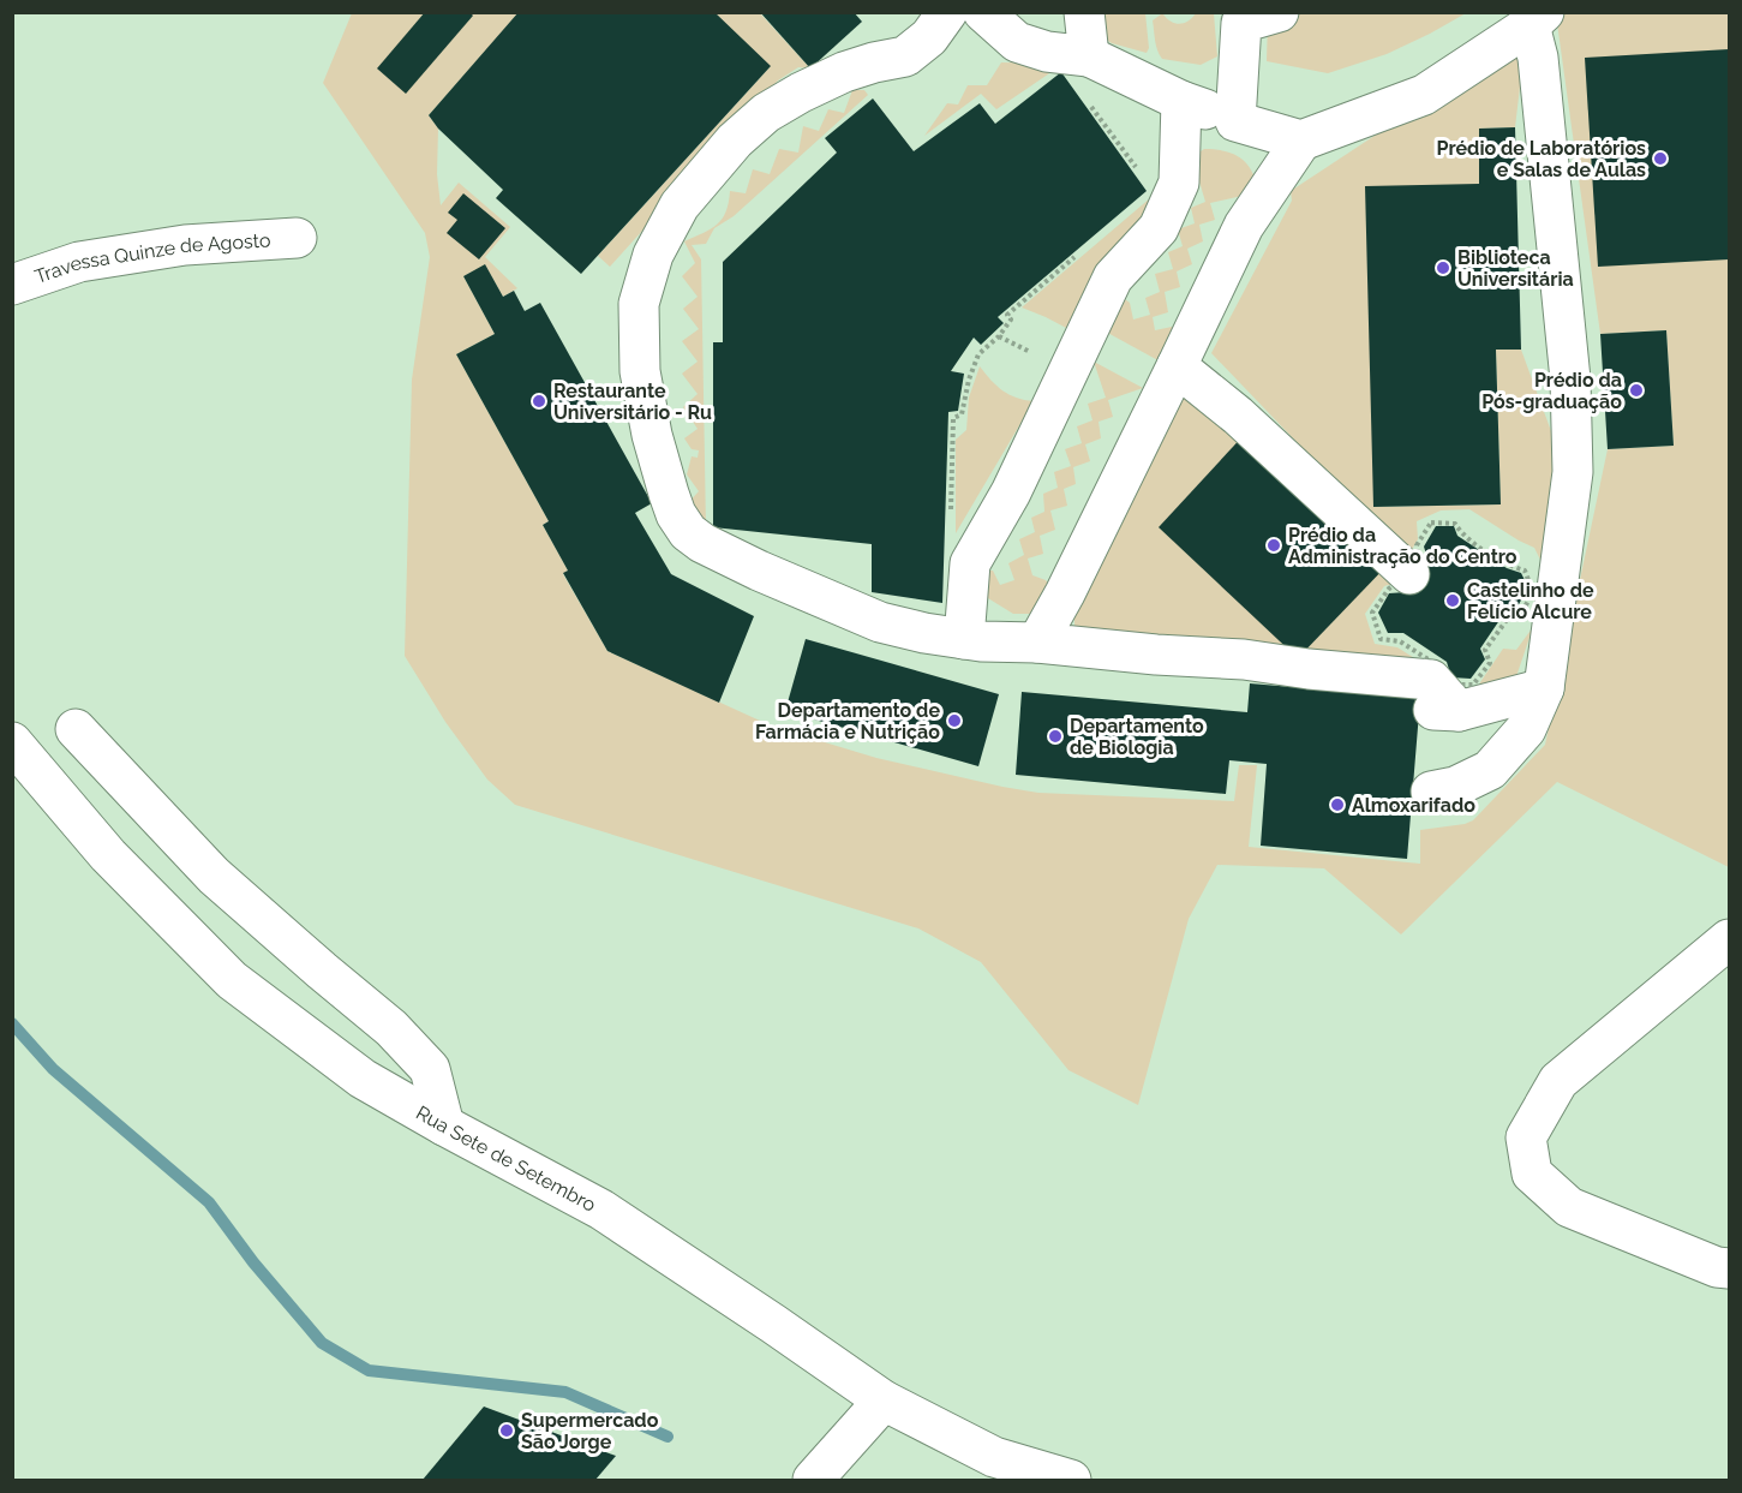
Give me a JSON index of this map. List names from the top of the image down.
{
  "streets": {
    "street": ["Travessa Quinze de Agosto", "Rua Sete de Setembro"]
  },
  "places": [
    "Prédio de Laboratórios e Salas de Aulas",
    "Biblioteca Universitária",
    "Prédio da Pós-graduação",
    "Restaurante Universitário - Ru",
    "Prédio da Administração do Centro",
    "Castelinho de Felício Alcure",
    "Departamento de Farmácia e Nutrição",
    "Departamento de Biologia",
    "Almoxarifado",
    "Supermercado São Jorge"
  ]
}
